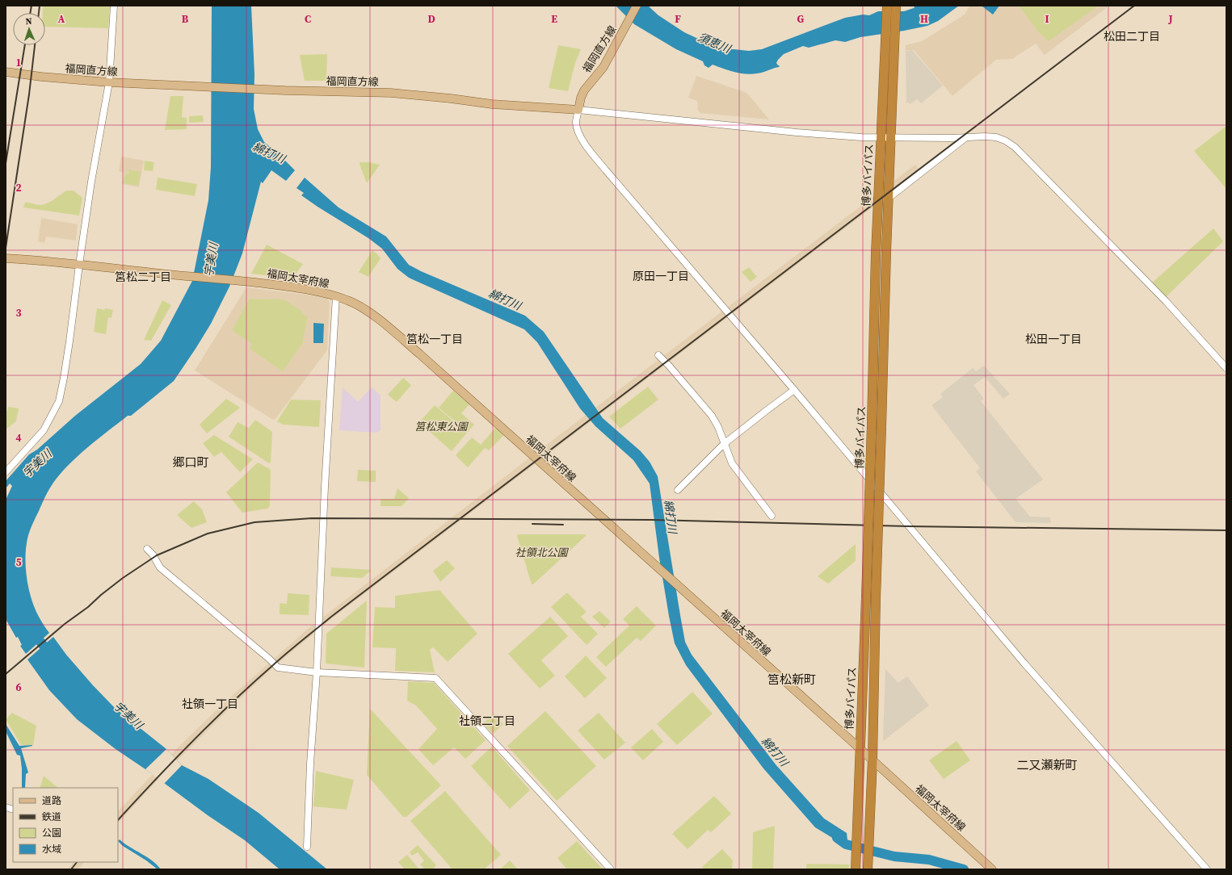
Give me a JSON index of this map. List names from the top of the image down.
{
  "streets": {
    "highway": ["博多バイパス"],
    "main road": ["福岡直方線", "福岡太宰府線"]
  },
  "crossings": [
    ["博多バイパス", "福岡太宰府線"]
  ],
  "districts": [
    "松田二丁目",
    "原田一丁目",
    "筥松二丁目",
    "筥松一丁目",
    "松田一丁目",
    "郷口町",
    "筥松新町",
    "社領一丁目",
    "社領二丁目",
    "二又瀬新町"
  ],
  "water": ["須恵川", "綿打川", "宇美川"],
  "parks": ["筥松東公園", "社領北公園"],
  "legend": [
    "道路",
    "鉄道",
    "公園",
    "水域"
  ],
  "north": "top",
  "grid": {
    "columns": [
      "A",
      "B",
      "C",
      "D",
      "E",
      "F",
      "G",
      "H",
      "I",
      "J"
    ],
    "rows": [
      "1",
      "2",
      "3",
      "4",
      "5",
      "6"
    ]
  }
}
